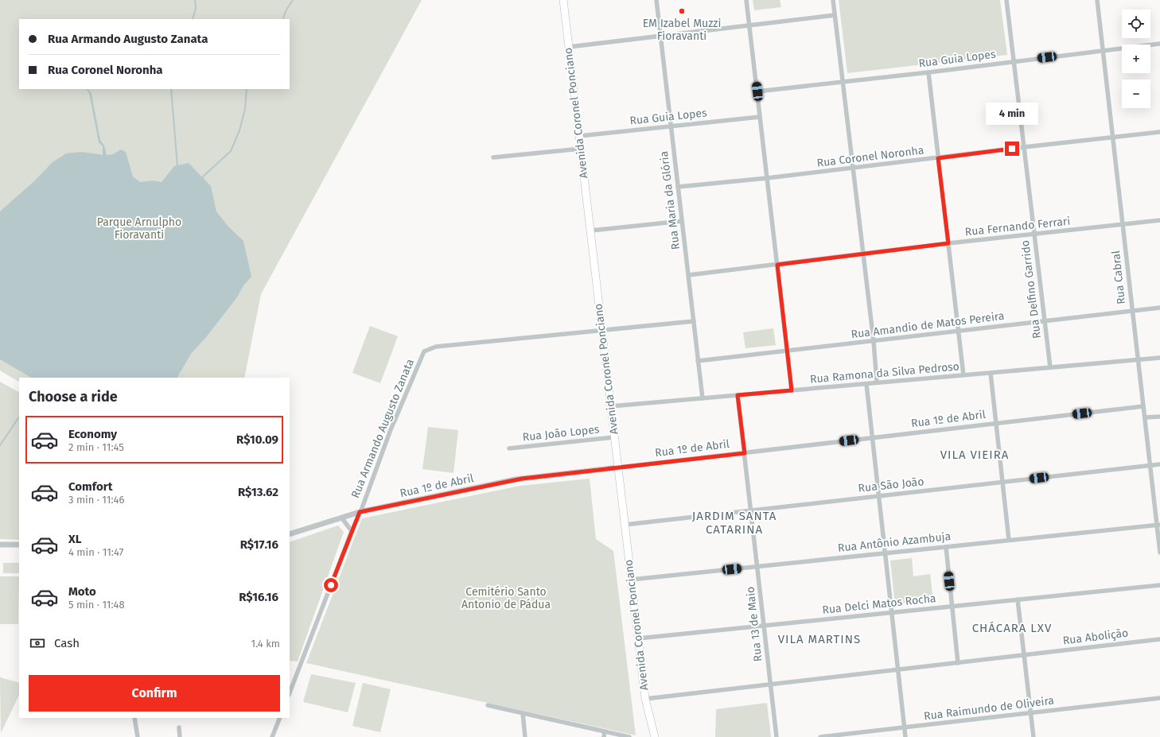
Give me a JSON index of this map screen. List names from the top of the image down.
{
  "streets": {
    "main road": ["Avenida Coronel Ponciano"],
    "street": [
      "Rua Guia Lopes",
      "Rua Coronel Noronha",
      "Rua Maria da Glória",
      "Rua Fernando Ferrari",
      "Rua Cabral",
      "Rua Delfino Garrido",
      "Rua Amandio de Matos Pereira",
      "Rua Ramona da Silva Pedroso",
      "Rua 1º de Abril",
      "Rua Armando Augusto Zanata",
      "Rua João Lopes",
      "Rua São João",
      "Rua Antônio Azambuja",
      "Rua Delci Matos Rocha",
      "Rua 13 de Maio",
      "Rua Abolição",
      "Rua Raimundo de Oliveira"
    ]
  },
  "crossings": [
    ["Rua Guia Lopes", "Avenida Coronel Ponciano"],
    ["Rua Guia Lopes", "Rua Maria da Glória"],
    ["Rua Guia Lopes", "Rua Cabral"],
    ["Rua Guia Lopes", "Rua Delfino Garrido"],
    ["Avenida Coronel Ponciano", "Rua Ramona da Silva Pedroso"],
    ["Avenida Coronel Ponciano", "Rua 1º de Abril"],
    ["Avenida Coronel Ponciano", "Rua Armando Augusto Zanata"],
    ["Avenida Coronel Ponciano", "Rua João Lopes"],
    ["Avenida Coronel Ponciano", "Rua São João"],
    ["Avenida Coronel Ponciano", "Rua Antônio Azambuja"],
    ["Avenida Coronel Ponciano", "Rua Delci Matos Rocha"],
    ["Avenida Coronel Ponciano", "Rua Abolição"],
    ["Rua Coronel Noronha", "Rua Maria da Glória"],
    ["Rua Coronel Noronha", "Rua Cabral"],
    ["Rua Coronel Noronha", "Rua Delfino Garrido"],
    ["Rua Maria da Glória", "Rua Fernando Ferrari"],
    ["Rua Maria da Glória", "Rua Amandio de Matos Pereira"],
    ["Rua Maria da Glória", "Rua Ramona da Silva Pedroso"],
    ["Rua Maria da Glória", "Rua Armando Augusto Zanata"],
    ["Rua Fernando Ferrari", "Rua Cabral"],
    ["Rua Fernando Ferrari", "Rua Delfino Garrido"],
    ["Rua Cabral", "Rua Amandio de Matos Pereira"],
    ["Rua Cabral", "Rua Ramona da Silva Pedroso"],
    ["Rua Cabral", "Rua 1º de Abril"],
    ["Rua Cabral", "Rua São João"],
    ["Rua Cabral", "Rua Antônio Azambuja"],
    ["Rua Delfino Garrido", "Rua Amandio de Matos Pereira"],
    ["Rua Delfino Garrido", "Rua Ramona da Silva Pedroso"],
    ["Rua Ramona da Silva Pedroso", "Rua 13 de Maio"],
    ["Rua 1º de Abril", "Rua Armando Augusto Zanata"],
    ["Rua 1º de Abril", "Rua 13 de Maio"],
    ["Rua São João", "Rua 13 de Maio"],
    ["Rua Antônio Azambuja", "Rua 13 de Maio"],
    ["Rua Delci Matos Rocha", "Rua 13 de Maio"],
    ["Rua 13 de Maio", "Rua Abolição"]
  ],
  "districts": [
    "VILA VIEIRA",
    "JARDIM SANTA CATARINA",
    "CHÁCARA LXV",
    "VILA MARTINS"
  ],
  "parks": ["Parque Arnulpho Fioravanti", "Cemitério Santo Antonio de Pádua"],
  "places": ["EM Izabel Muzzi Fioravanti"],
  "page": {
    "map_buttons": ["+", "−"],
    "banner": ["Rua Armando Augusto Zanata", "Rua Coronel Noronha"],
    "bubble": "4 min",
    "heading": "Choose a ride",
    "list": [
      {
        "name": "Economy",
        "note": "2 min · 11:45",
        "value": "R$10.09"
      },
      {
        "name": "Comfort",
        "note": "3 min · 11:46",
        "value": "R$13.62"
      },
      {
        "name": "XL",
        "note": "4 min · 11:47",
        "value": "R$17.16"
      },
      {
        "name": "Moto",
        "note": "5 min · 11:48",
        "value": "R$16.16"
      }
    ],
    "pay": ["Cash", "1.4 km"],
    "buttons": "Confirm"
  }
}
